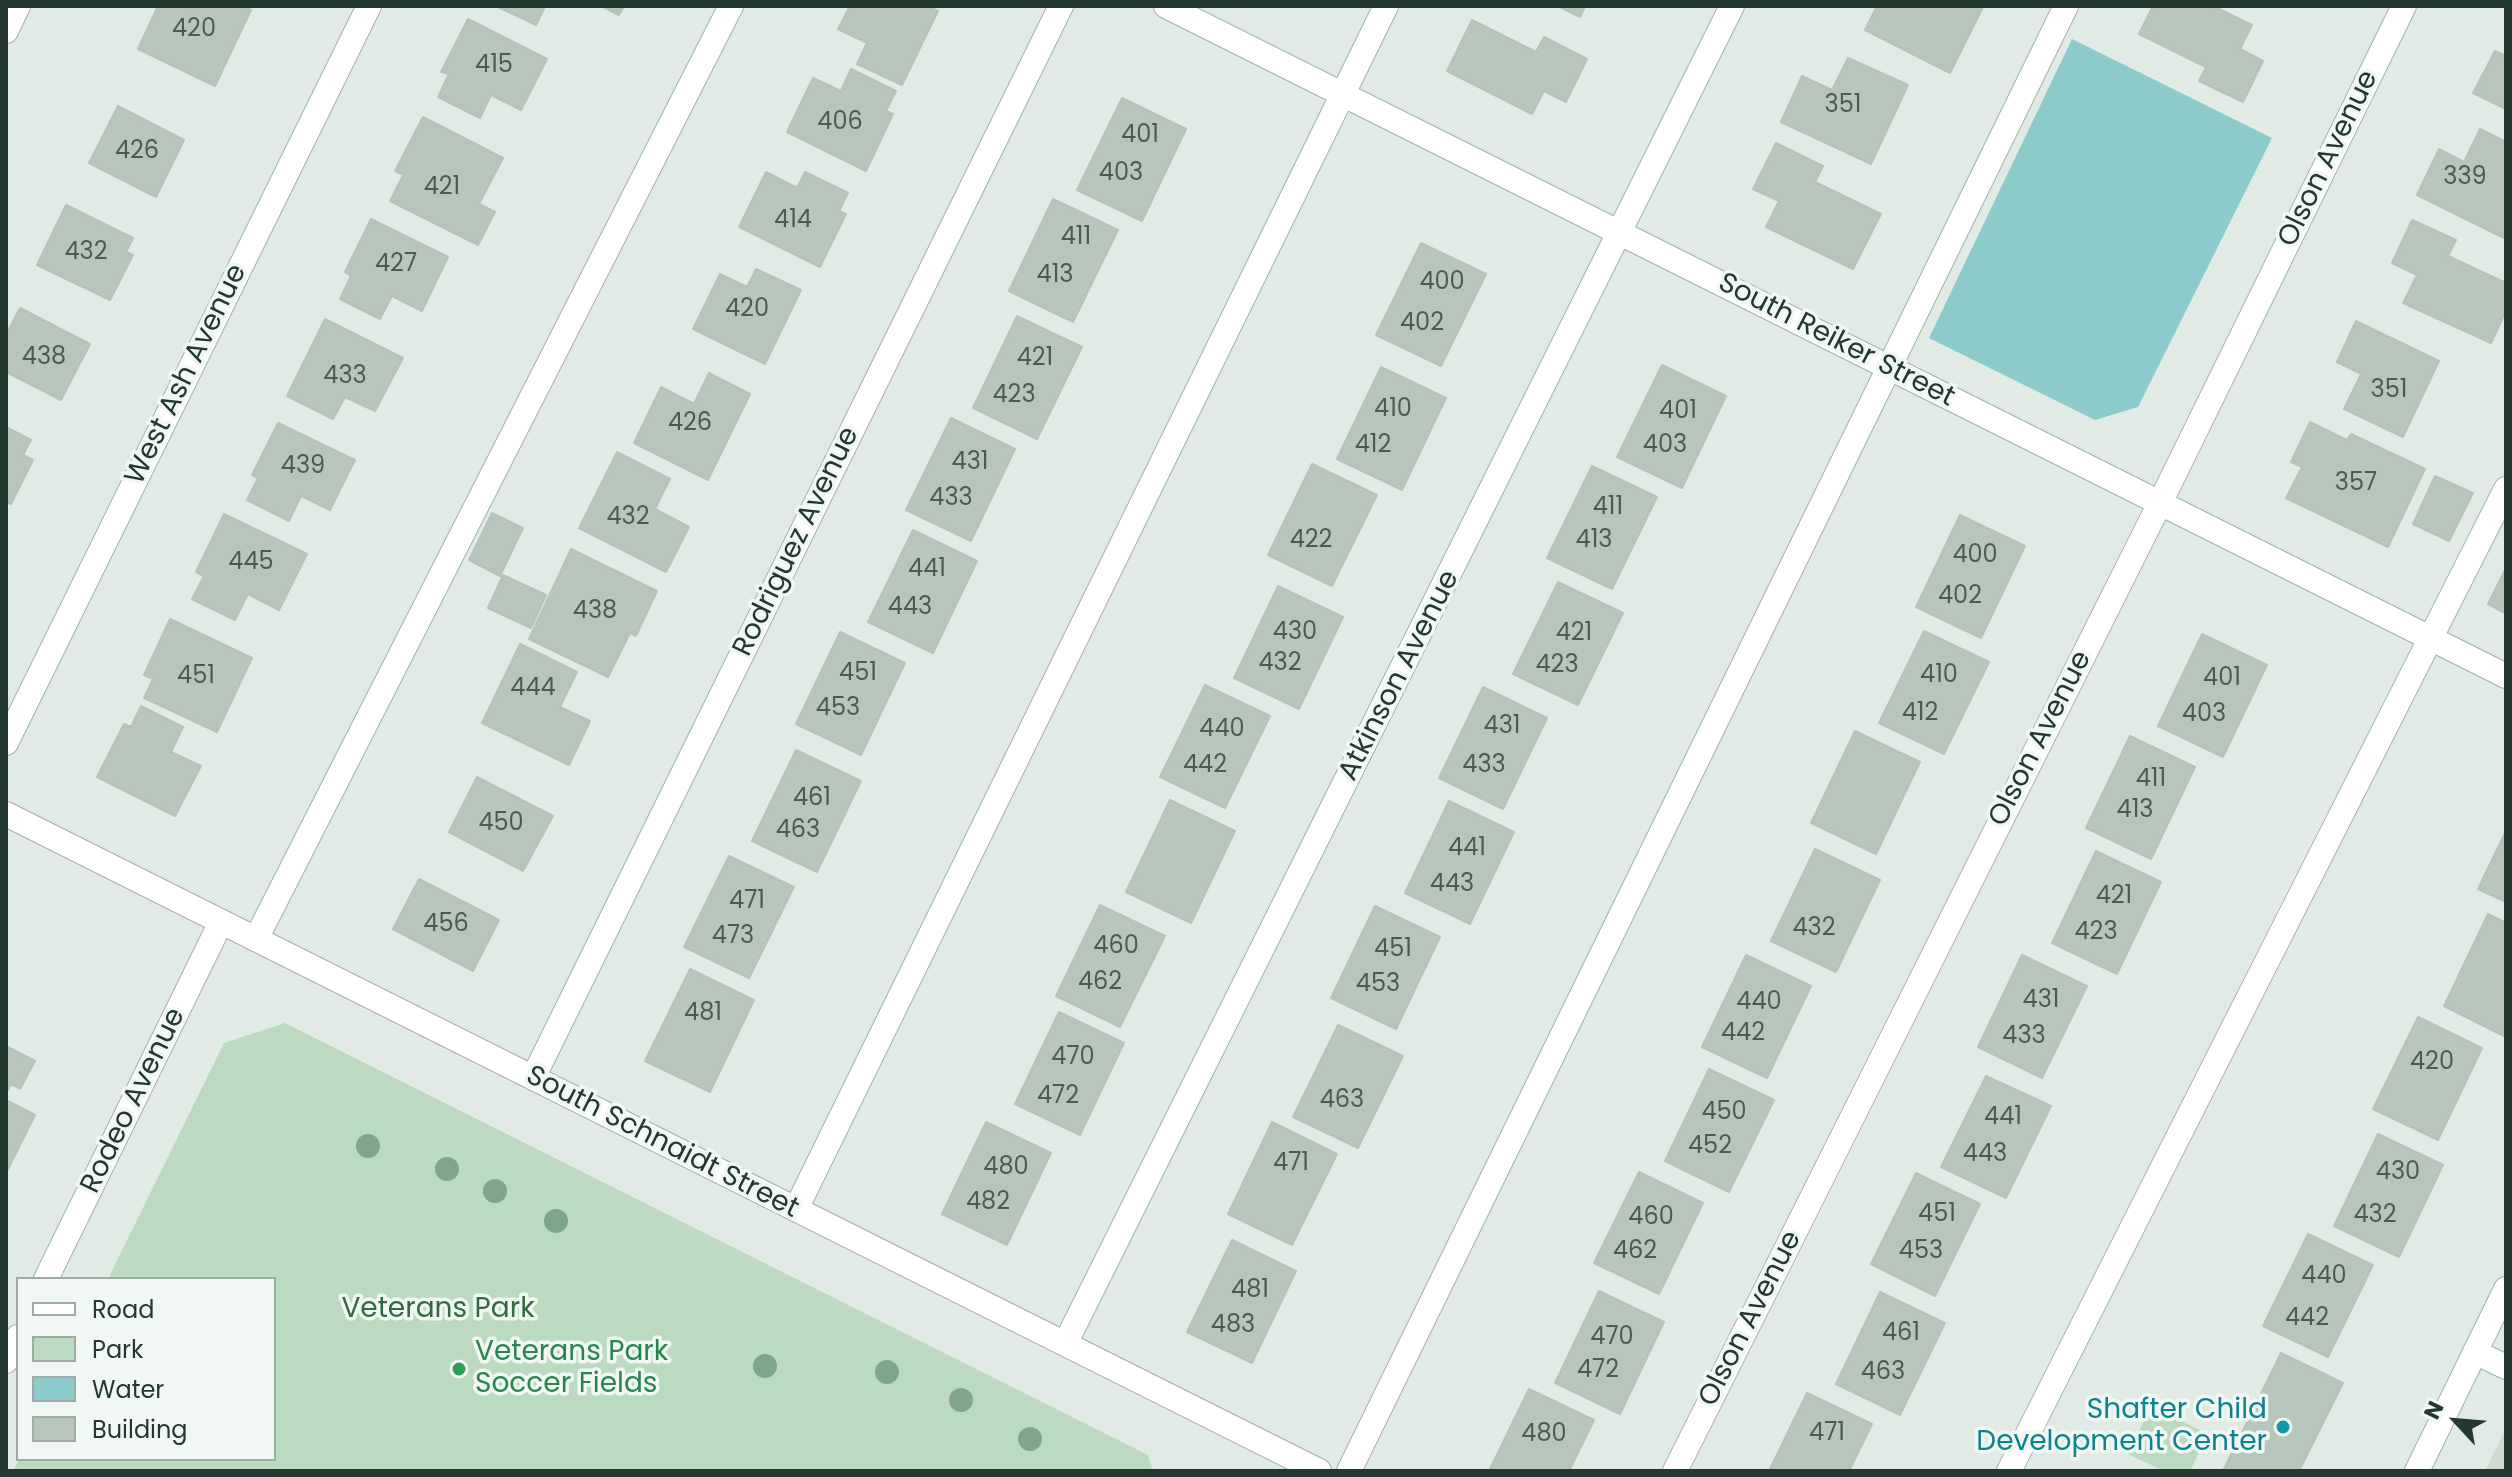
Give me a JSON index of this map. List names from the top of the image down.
{
  "streets": {
    "street": [
      "Olson Avenue",
      "South Reiker Street",
      "West Ash Avenue",
      "Rodriguez Avenue",
      "Atkinson Avenue",
      "Rodeo Avenue",
      "South Schnaidt Street"
    ]
  },
  "crossings": [
    ["Olson Avenue", "South Reiker Street"],
    ["South Reiker Street", "Atkinson Avenue"],
    ["Rodriguez Avenue", "South Schnaidt Street"],
    ["Atkinson Avenue", "South Schnaidt Street"],
    ["Rodeo Avenue", "South Schnaidt Street"]
  ],
  "parks": ["Veterans Park"],
  "places": ["Veterans Park Soccer Fields", "Shafter Child Development Center"],
  "house_numbers": [
    "420",
    "415",
    "351",
    "406",
    "401",
    "426",
    "403",
    "339",
    "421",
    "414",
    "411",
    "432",
    "427",
    "413",
    "400",
    "420",
    "402",
    "438",
    "421",
    "433",
    "351",
    "423",
    "410",
    "401",
    "426",
    "412",
    "403",
    "431",
    "439",
    "357",
    "433",
    "411",
    "432",
    "422",
    "413",
    "400",
    "445",
    "441",
    "402",
    "443",
    "438",
    "430",
    "421",
    "432",
    "423",
    "451",
    "410",
    "451",
    "401",
    "444",
    "453",
    "412",
    "403",
    "431",
    "440",
    "442",
    "433",
    "411",
    "461",
    "413",
    "450",
    "463",
    "441",
    "443",
    "421",
    "471",
    "456",
    "432",
    "423",
    "473",
    "460",
    "451",
    "462",
    "453",
    "431",
    "440",
    "481",
    "442",
    "433",
    "470",
    "420",
    "472",
    "463",
    "450",
    "441",
    "452",
    "443",
    "471",
    "480",
    "430",
    "482",
    "451",
    "432",
    "460",
    "462",
    "453",
    "440",
    "481",
    "442",
    "483",
    "461",
    "470",
    "472",
    "463",
    "471",
    "480"
  ],
  "legend": [
    "Road",
    "Park",
    "Water",
    "Building"
  ],
  "north": "top left"
}
